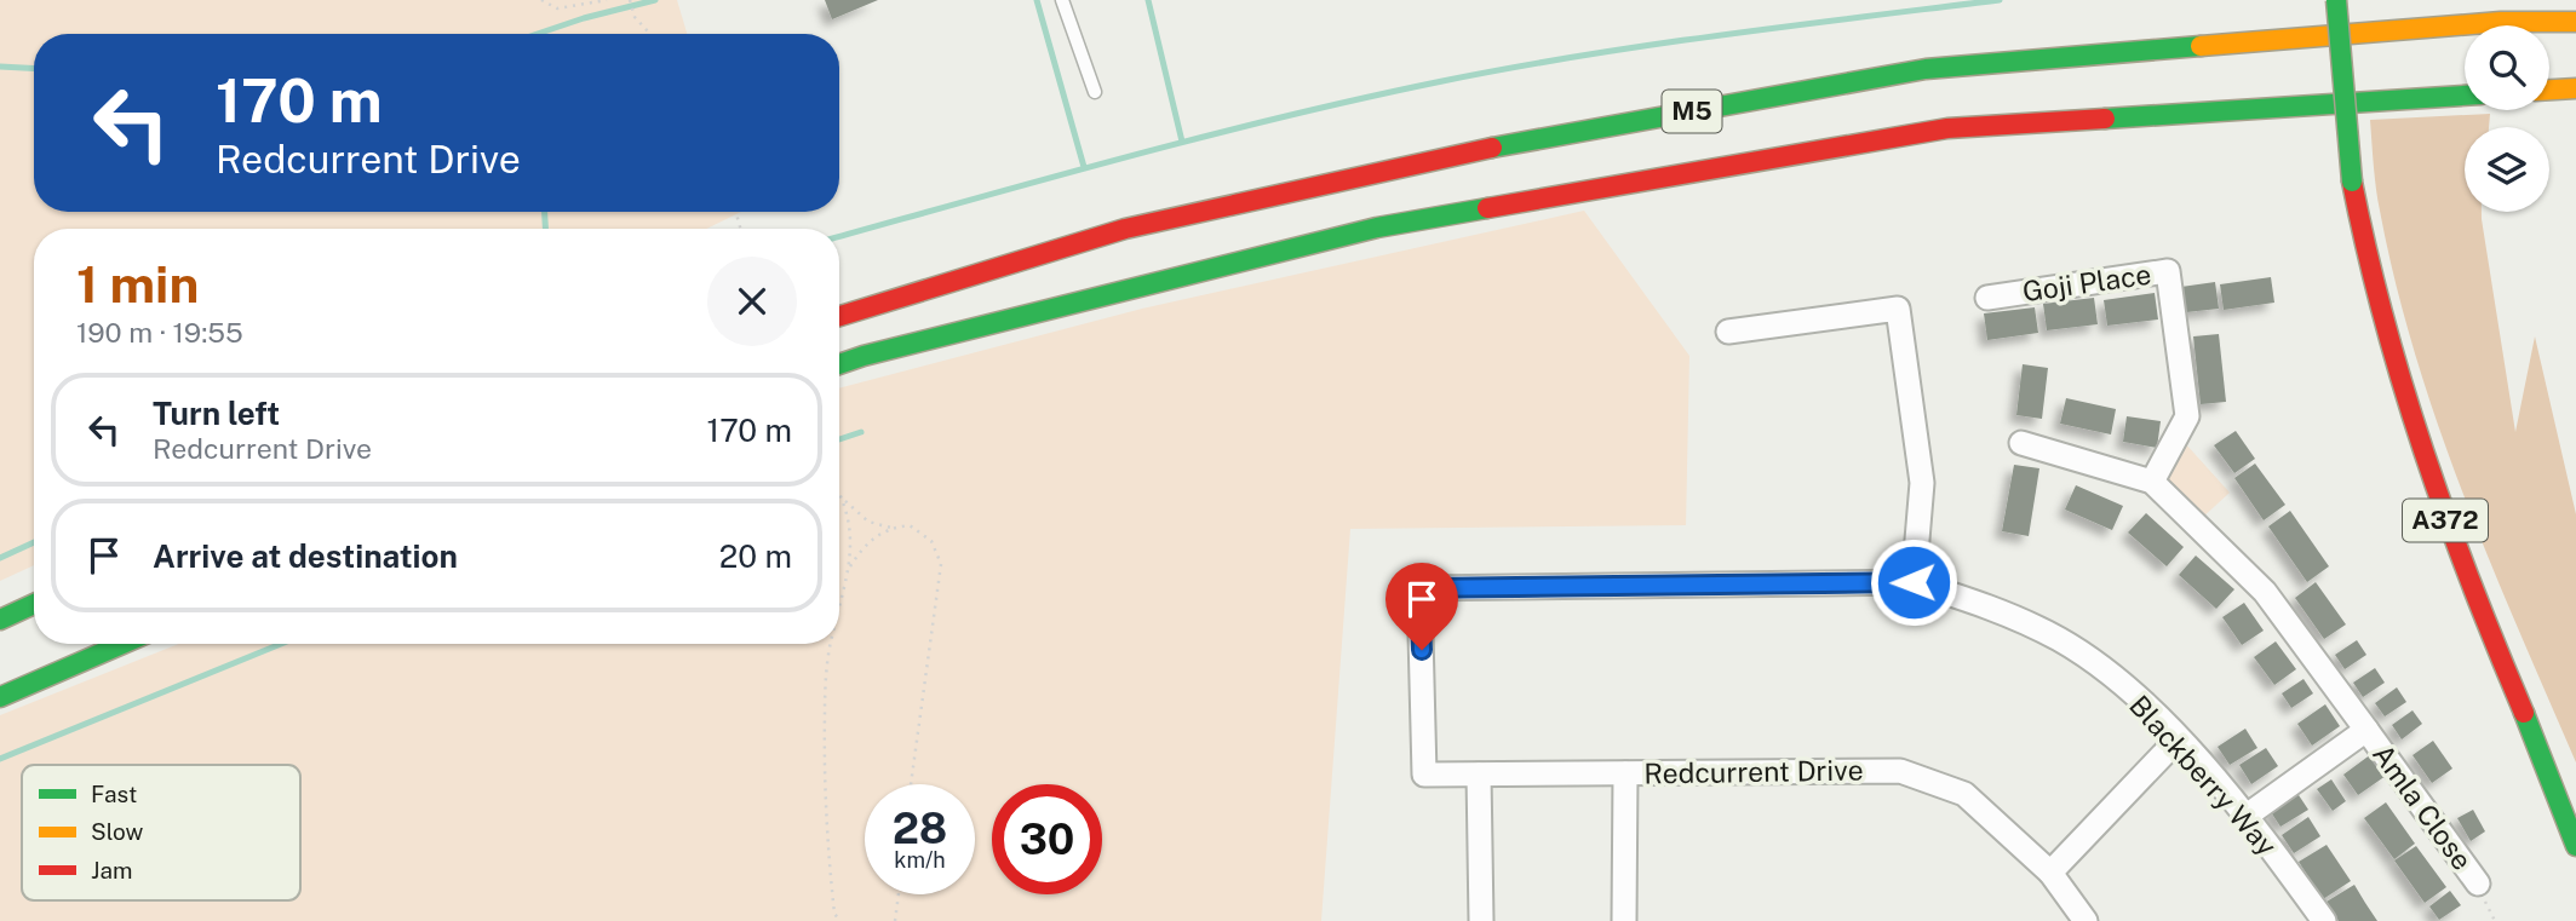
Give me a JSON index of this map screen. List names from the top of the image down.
{
  "streets": {
    "main road": ["M5", "A372"],
    "street": [
      "Goji Place",
      "Redcurrent Drive",
      "Blackberry Way",
      "Amla Close"
    ]
  },
  "crossings": [
    ["Goji Place", "Amla Close"],
    ["Redcurrent Drive", "Blackberry Way"]
  ],
  "legend": ["Fast", "Slow", "Jam"],
  "page": {
    "turn": ["170 m", "Redcurrent Drive"],
    "heading": ["1 min", "190 m · 19:55"],
    "list": [
      {
        "name": "Turn left",
        "note": "Redcurrent Drive",
        "value": "170 m"
      },
      {
        "name": "Arrive at destination",
        "value": "20 m"
      }
    ],
    "speed": "28 km/h",
    "limit": "30"
  }
}
